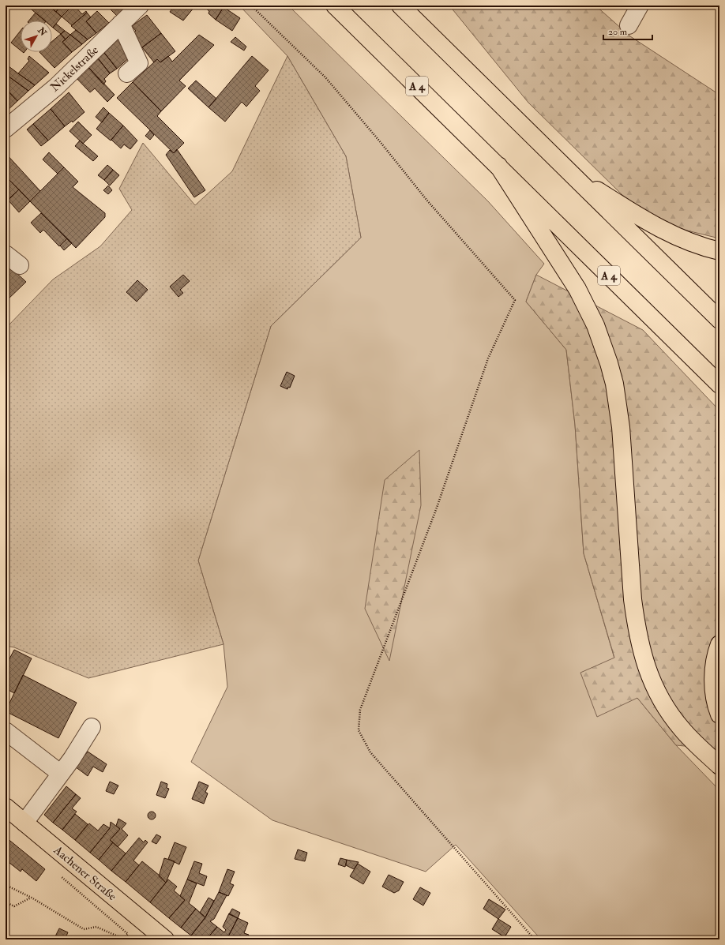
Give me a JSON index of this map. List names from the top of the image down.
{
  "streets": {
    "main road": ["A 4", "Aachener Straße"],
    "street": ["Nickelstraße"]
  },
  "scale_bar": "20 m",
  "north": "top right"
}
